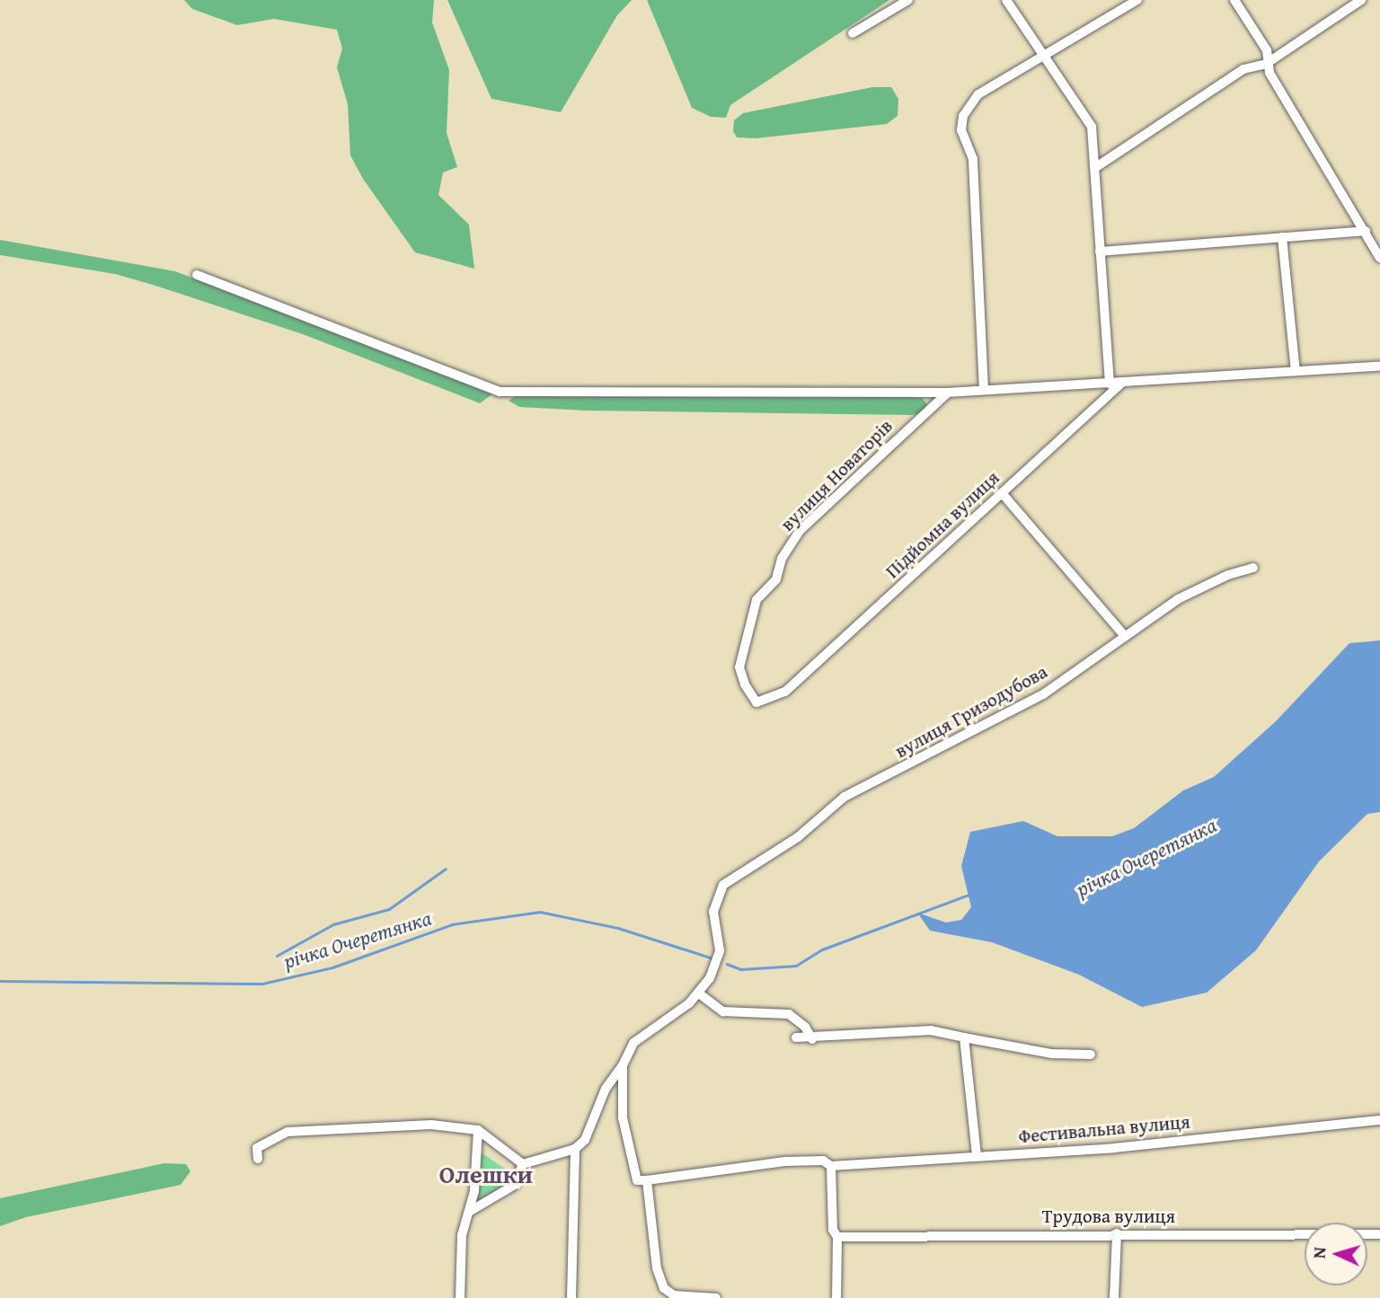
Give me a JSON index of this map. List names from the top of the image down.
{
  "streets": {
    "street": [
      "вулиця Новаторів",
      "Підйомна вулиця",
      "вулиця Гризодубова",
      "Фестивальна вулиця",
      "Трудова вулиця"
    ]
  },
  "crossings": [
    ["вулиця Новаторів", "Підйомна вулиця"]
  ],
  "districts": ["Олешки"],
  "water": ["річка Очеретянка"],
  "north": "left"
}
